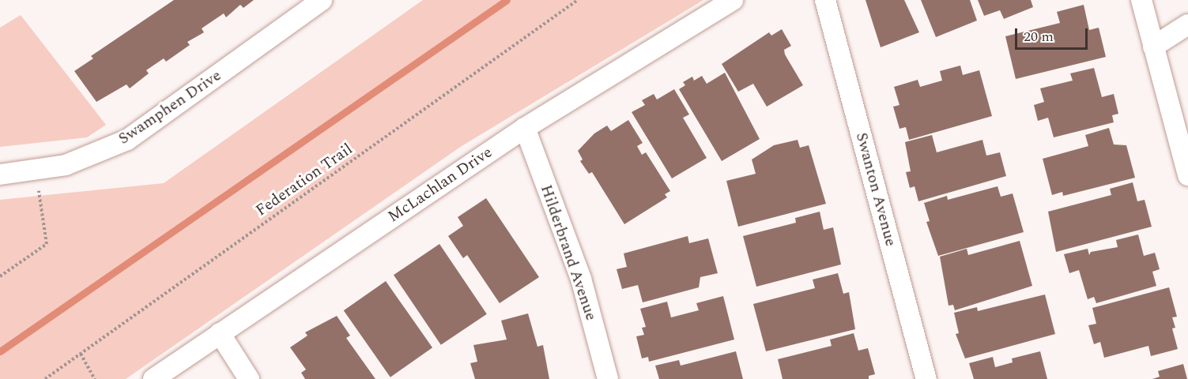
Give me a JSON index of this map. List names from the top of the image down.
{
  "streets": {
    "street": [
      "Swamphen Drive",
      "McLachlan Drive",
      "Swanton Avenue",
      "Hilderbrand Avenue"
    ],
    "path": ["Federation Trail"]
  },
  "crossings": [
    ["McLachlan Drive", "Hilderbrand Avenue"]
  ],
  "scale_bar": "20 m"
}
